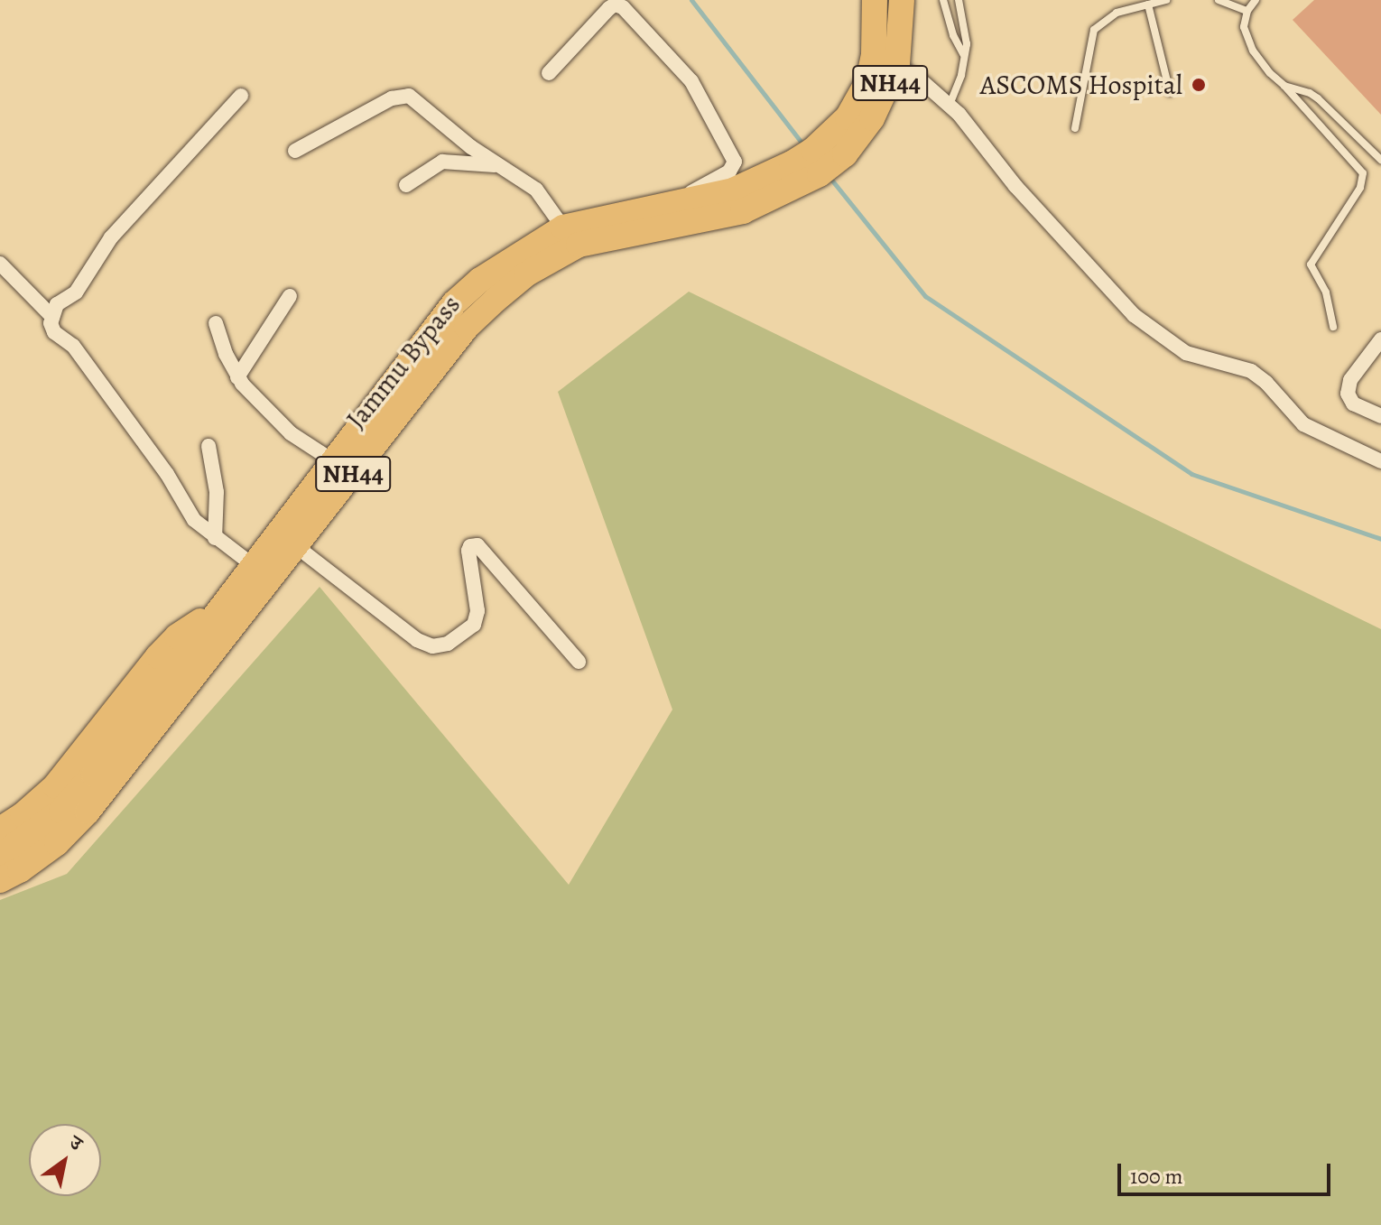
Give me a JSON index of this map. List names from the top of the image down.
{
  "streets": {
    "highway": ["NH44", "Jammu Bypass"]
  },
  "places": ["ASCOMS Hospital"],
  "scale_bar": "100 m",
  "north": "top right"
}
